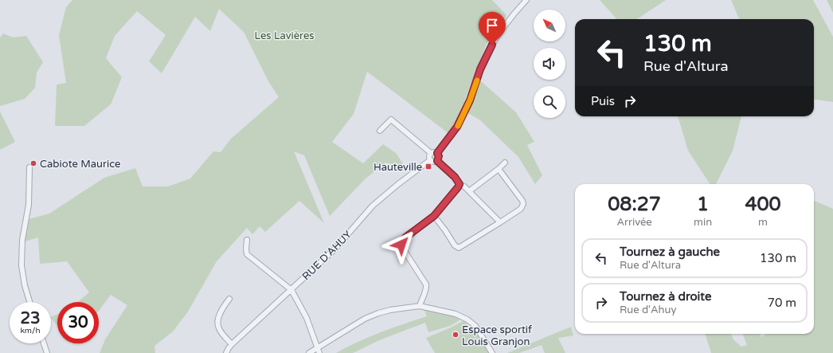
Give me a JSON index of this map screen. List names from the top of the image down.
{
  "streets": {
    "street": ["RUE D'AHUY"]
  },
  "parks": ["Les Lavières"],
  "places": {
    "other": ["Cabiote Maurice", "Espace sportif Louis Granjon"],
    "transit": ["Hauteville"]
  },
  "north": "top left",
  "page": {
    "turn": ["130 m", "Rue d'Altura"],
    "then": "Puis",
    "eta": [
      "08:27",
      "Arrivée",
      "1",
      "min",
      "400",
      "m"
    ],
    "list": [
      {
        "name": "Tournez à gauche",
        "note": "Rue d'Altura",
        "value": "130 m"
      },
      {
        "name": "Tournez à droite",
        "note": "Rue d'Ahuy",
        "value": "70 m"
      }
    ],
    "speed": "23 km/h",
    "limit": "30"
  }
}
